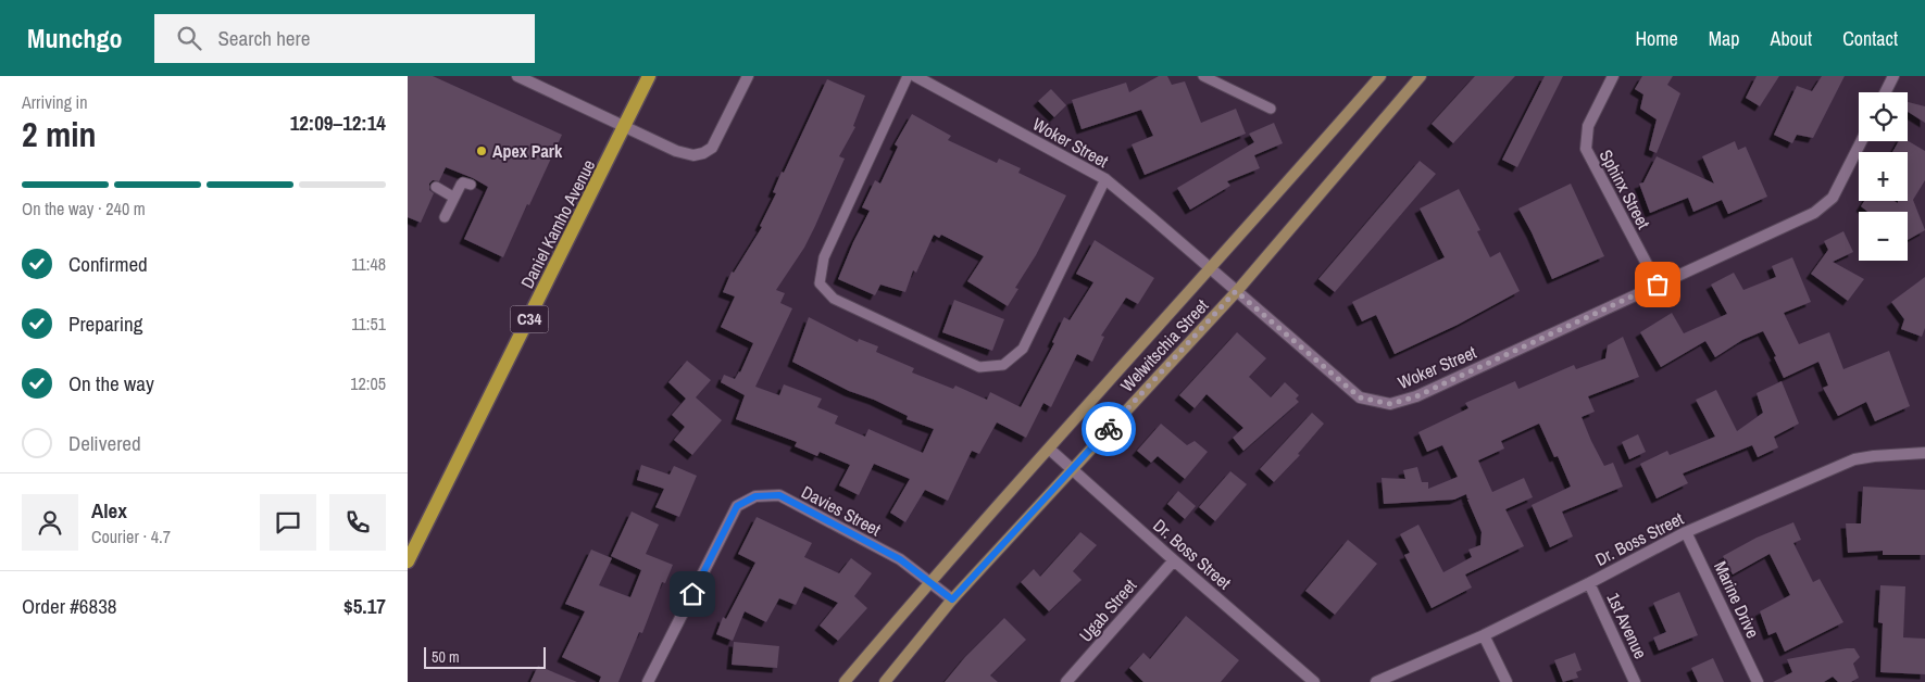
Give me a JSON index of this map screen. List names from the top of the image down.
{
  "streets": {
    "main road": ["Daniel Kamho Avenue", "C34"],
    "street": [
      "Woker Street",
      "Sphinx Street",
      "Welwitschia Street",
      "Davies Street",
      "Dr. Boss Street",
      "Marine Drive",
      "Ugab Street",
      "1st Avenue"
    ]
  },
  "crossings": [
    ["Woker Street", "Sphinx Street"],
    ["Woker Street", "Welwitschia Street"],
    ["Welwitschia Street", "Davies Street"],
    ["Welwitschia Street", "Dr. Boss Street"],
    ["Dr. Boss Street", "Marine Drive"],
    ["Dr. Boss Street", "Ugab Street"],
    ["Dr. Boss Street", "1st Avenue"]
  ],
  "places": ["Apex Park"],
  "scale_bar": "50 m",
  "page": {
    "header": "Munchgo",
    "search": "Search here",
    "nav": [
      "Home",
      "Map",
      "About",
      "Contact"
    ],
    "heading": ["2 min", "Arriving in", "12:09–12:14"],
    "panel": [
      "Alex",
      "Courier · 4.7",
      "Order #6838",
      "$5.17"
    ],
    "map_buttons": ["+", "−"],
    "bar": "On the way · 240 m",
    "list": [
      ["Confirmed", "11:48"],
      ["Preparing", "11:51"],
      ["On the way", "12:05"],
      "Delivered"
    ],
    "scale": "50 m"
  }
}
